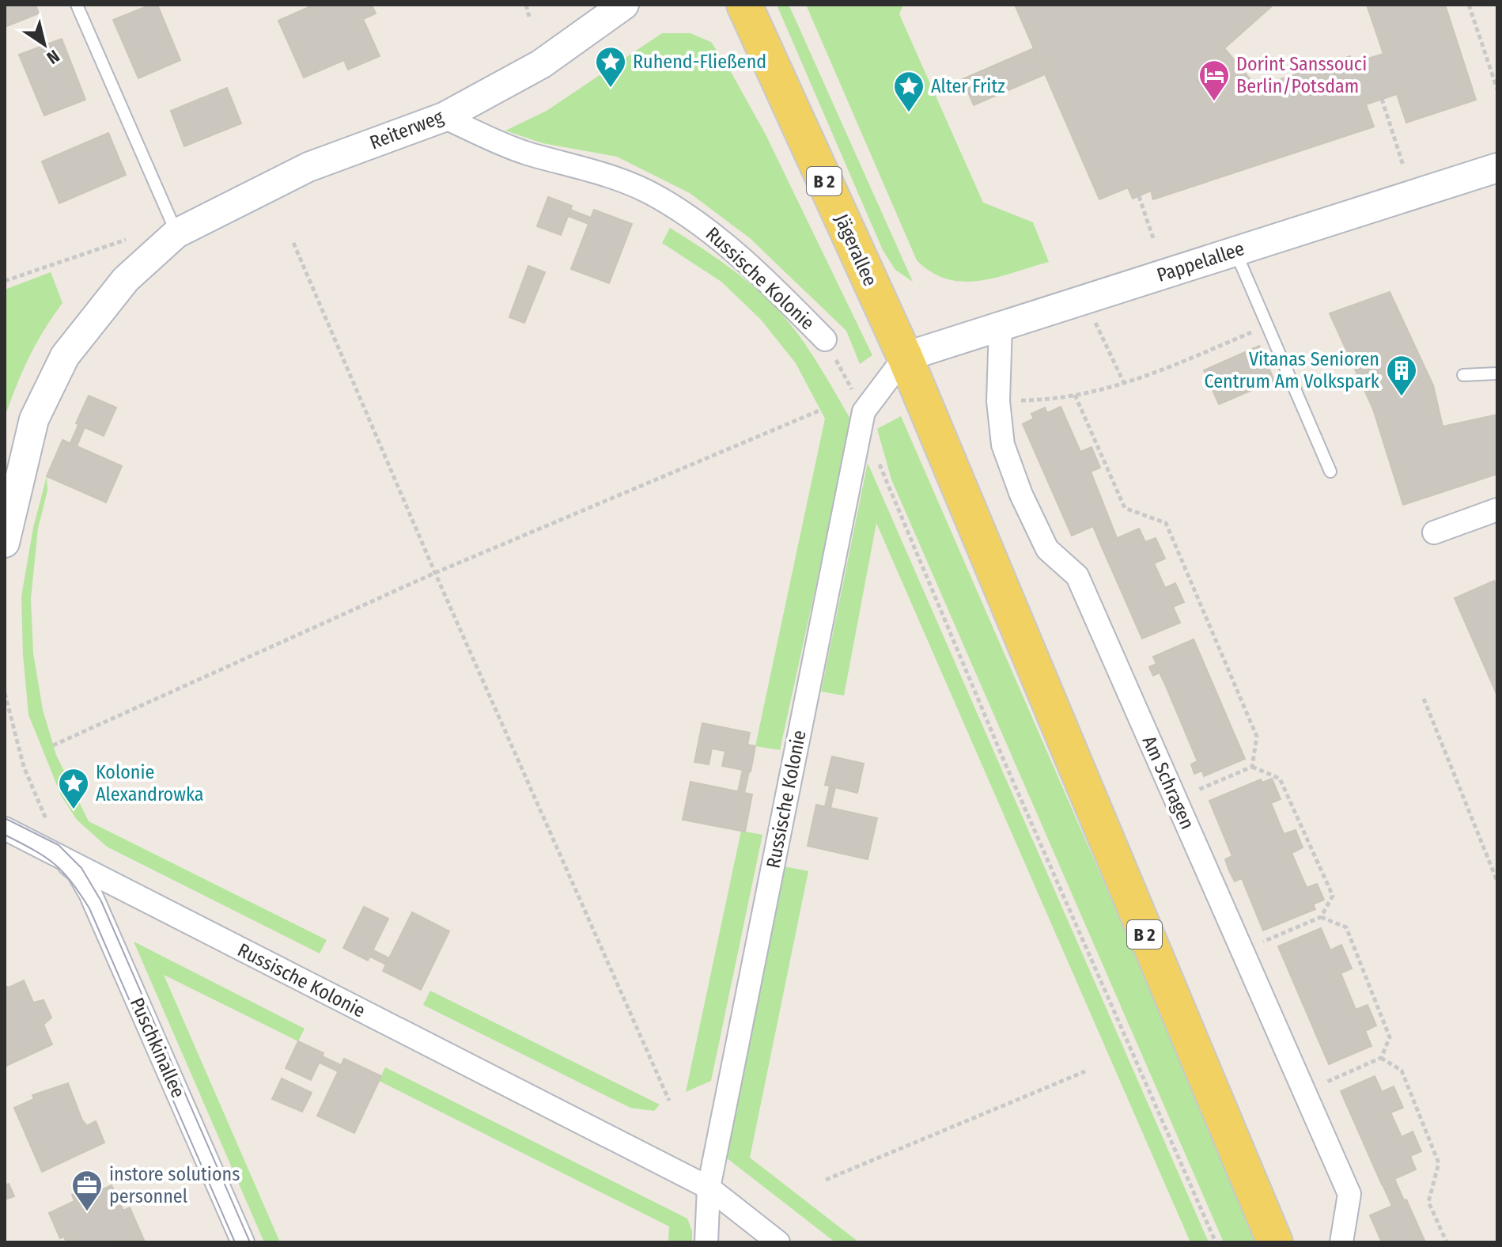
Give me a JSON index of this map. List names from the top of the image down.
{
  "streets": {
    "main road": ["B 2", "Jägerallee"],
    "street": [
      "Reiterweg",
      "Pappelallee",
      "Russische Kolonie",
      "Am Schragen",
      "Puschkinallee"
    ]
  },
  "crossings": [
    ["Reiterweg", "Russische Kolonie"],
    ["B 2", "Jägerallee"],
    ["B 2", "Pappelallee"],
    ["B 2", "Russische Kolonie"],
    ["Jägerallee", "Pappelallee"],
    ["Jägerallee", "Russische Kolonie"],
    ["Pappelallee", "Russische Kolonie"],
    ["Pappelallee", "Am Schragen"],
    ["Russische Kolonie", "Puschkinallee"]
  ],
  "places": {
    "place": ["Ruhend-Fließend", "Alter Fritz", "Kolonie Alexandrowka"],
    "hotel": ["Dorint Sanssouci Berlin/Potsdam"],
    "building": ["Vitanas Senioren Centrum Am Volkspark"],
    "office": ["instore solutions personnel"]
  },
  "north": "bottom right"
}
